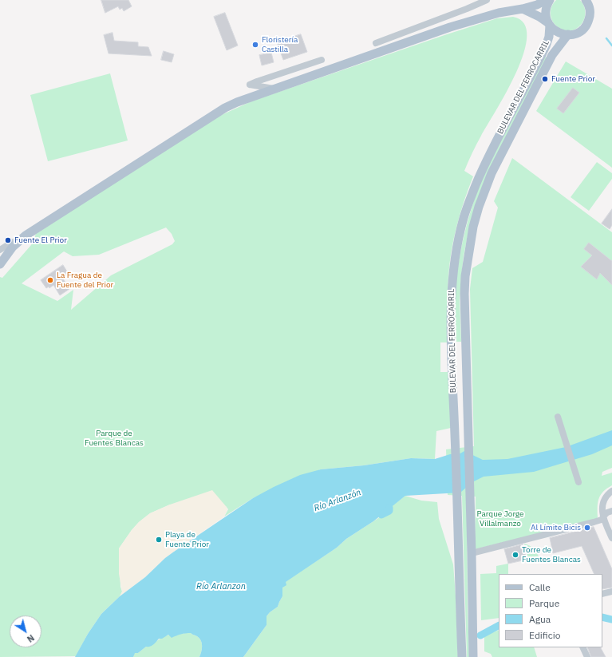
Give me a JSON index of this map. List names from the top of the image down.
{
  "streets": {
    "main road": ["BULEVAR DEL FERROCARRIL"]
  },
  "water": ["Río Arlanzón", "Río Arlanzon"],
  "parks": ["Parque de Fuentes Blancas", "Parque Jorge Villalmanzo"],
  "places": [
    "Floristería Castilla",
    "Fuente Prior",
    "Fuente El Prior",
    "La Fragua de Fuente del Prior",
    "Al Límite Bicis",
    "Playa de Fuente Prior",
    "Torre de Fuentes Blancas"
  ],
  "legend": [
    "Calle",
    "Parque",
    "Agua",
    "Edificio"
  ],
  "north": "bottom right"
}
